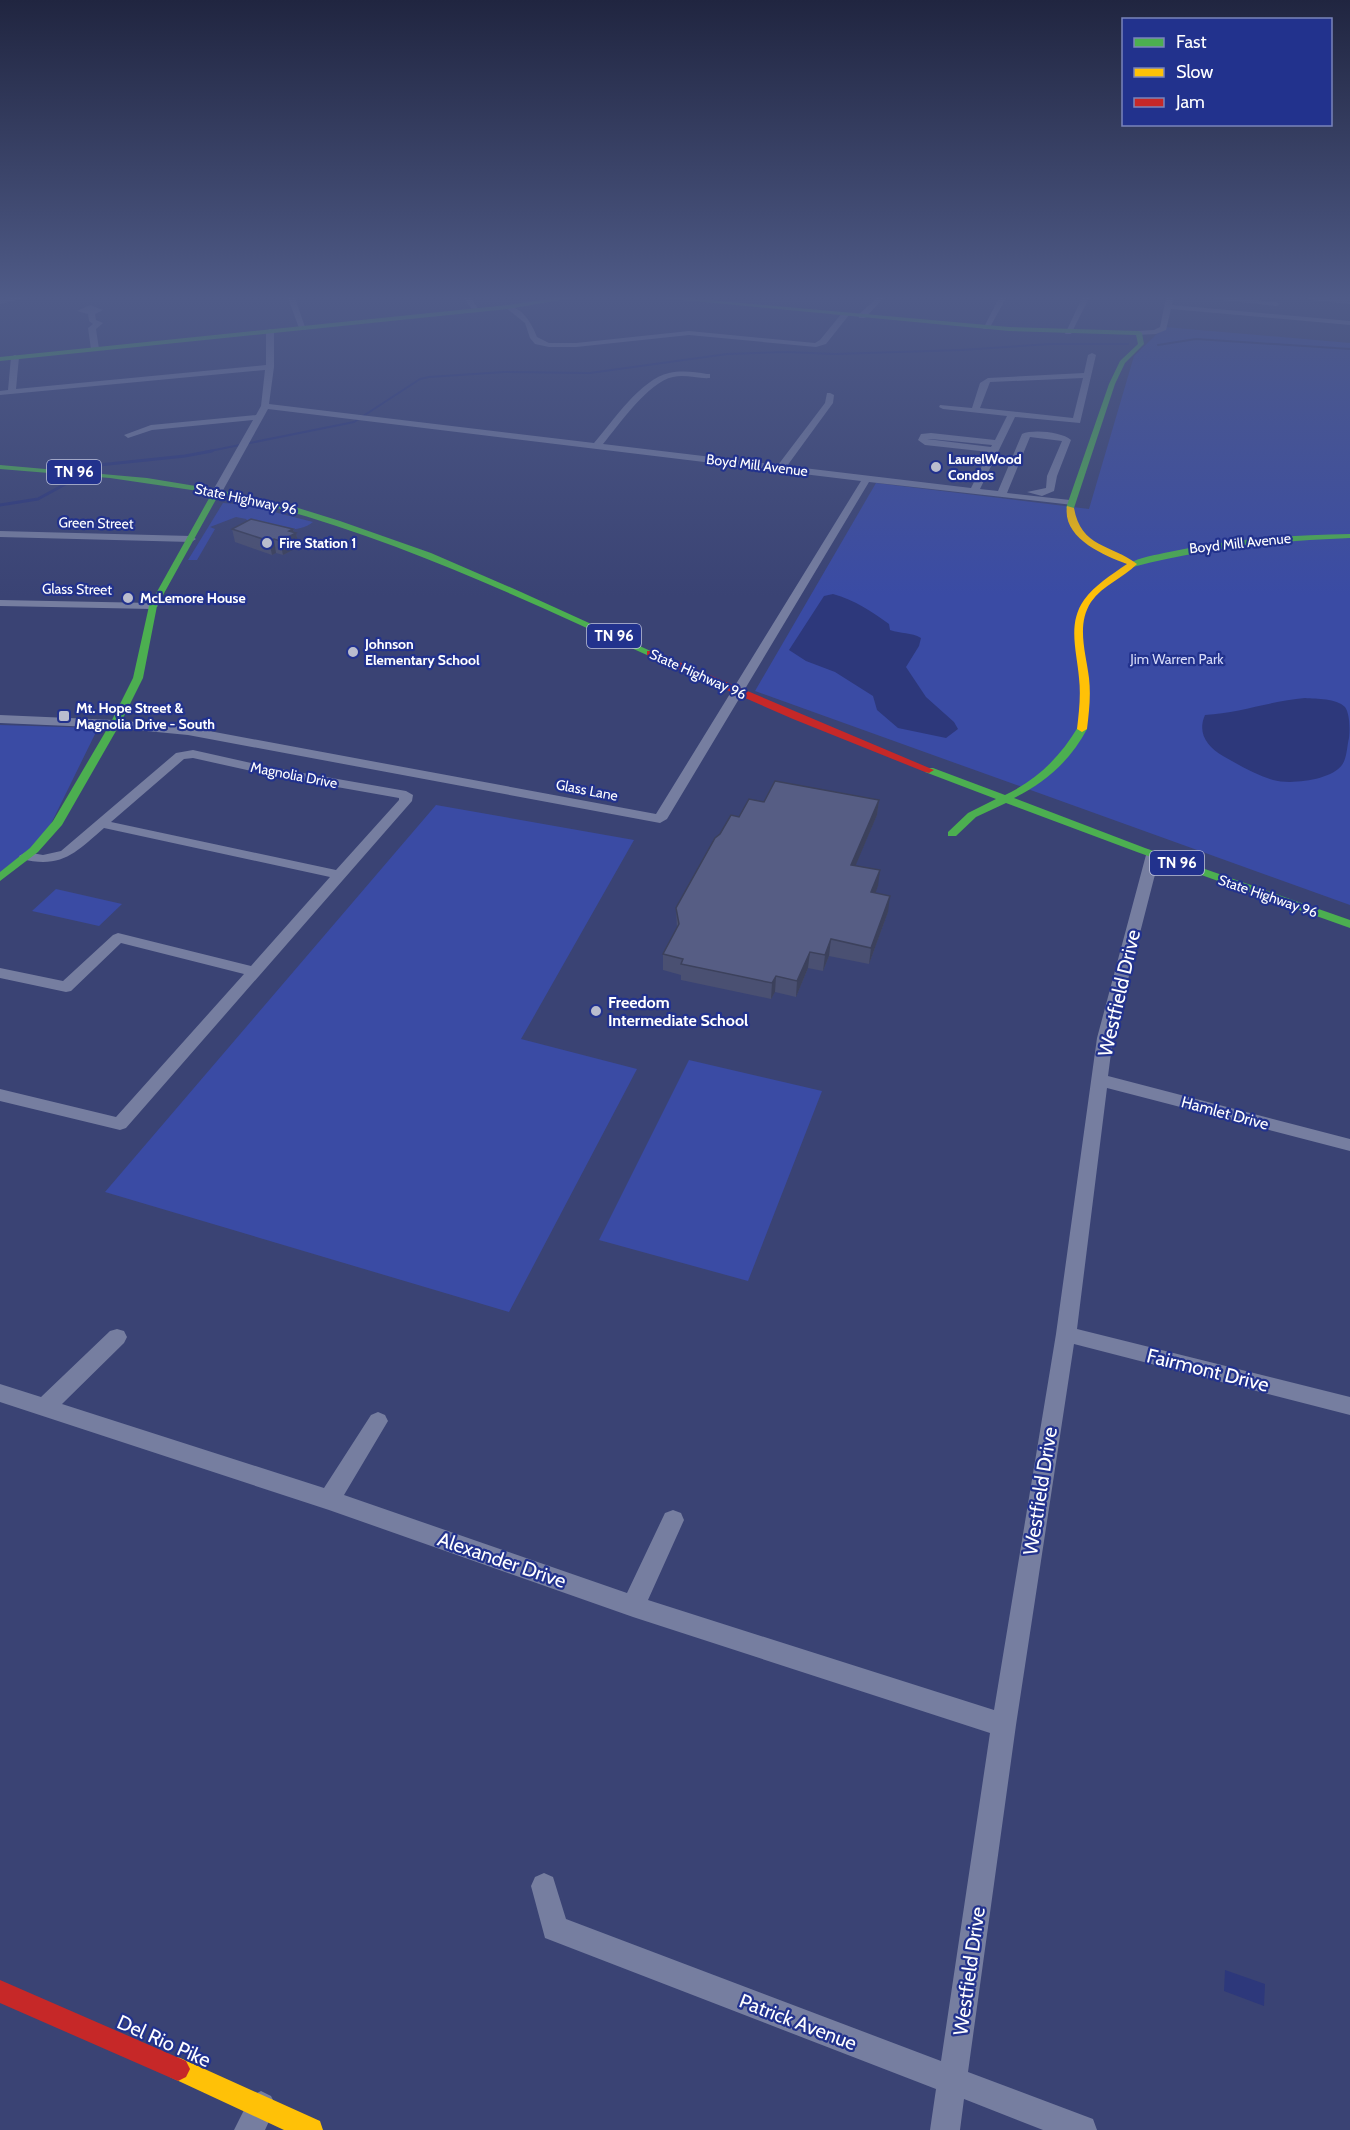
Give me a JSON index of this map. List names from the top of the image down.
{
  "streets": {
    "street": [
      "Boyd Mill Avenue",
      "TN 96",
      "State Highway 96",
      "Green Street",
      "Glass Street",
      "Magnolia Drive",
      "Glass Lane",
      "Westfield Drive",
      "Hamlet Drive",
      "Fairmont Drive",
      "Alexander Drive",
      "Patrick Avenue",
      "Del Rio Pike"
    ]
  },
  "crossings": [
    ["Boyd Mill Avenue", "State Highway 96"],
    ["Boyd Mill Avenue", "Glass Lane"],
    ["State Highway 96", "Glass Lane"],
    ["State Highway 96", "Westfield Drive"],
    ["Westfield Drive", "Hamlet Drive"],
    ["Westfield Drive", "Fairmont Drive"],
    ["Westfield Drive", "Alexander Drive"],
    ["Westfield Drive", "Patrick Avenue"]
  ],
  "parks": ["Jim Warren Park"],
  "places": {
    "other": [
      "LaurelWood Condos",
      "Fire Station 1",
      "McLemore House",
      "Johnson Elementary School",
      "Freedom Intermediate School"
    ],
    "transit": ["Mt. Hope Street & Magnolia Drive - South"]
  },
  "legend": ["Fast", "Slow", "Jam"]
}
